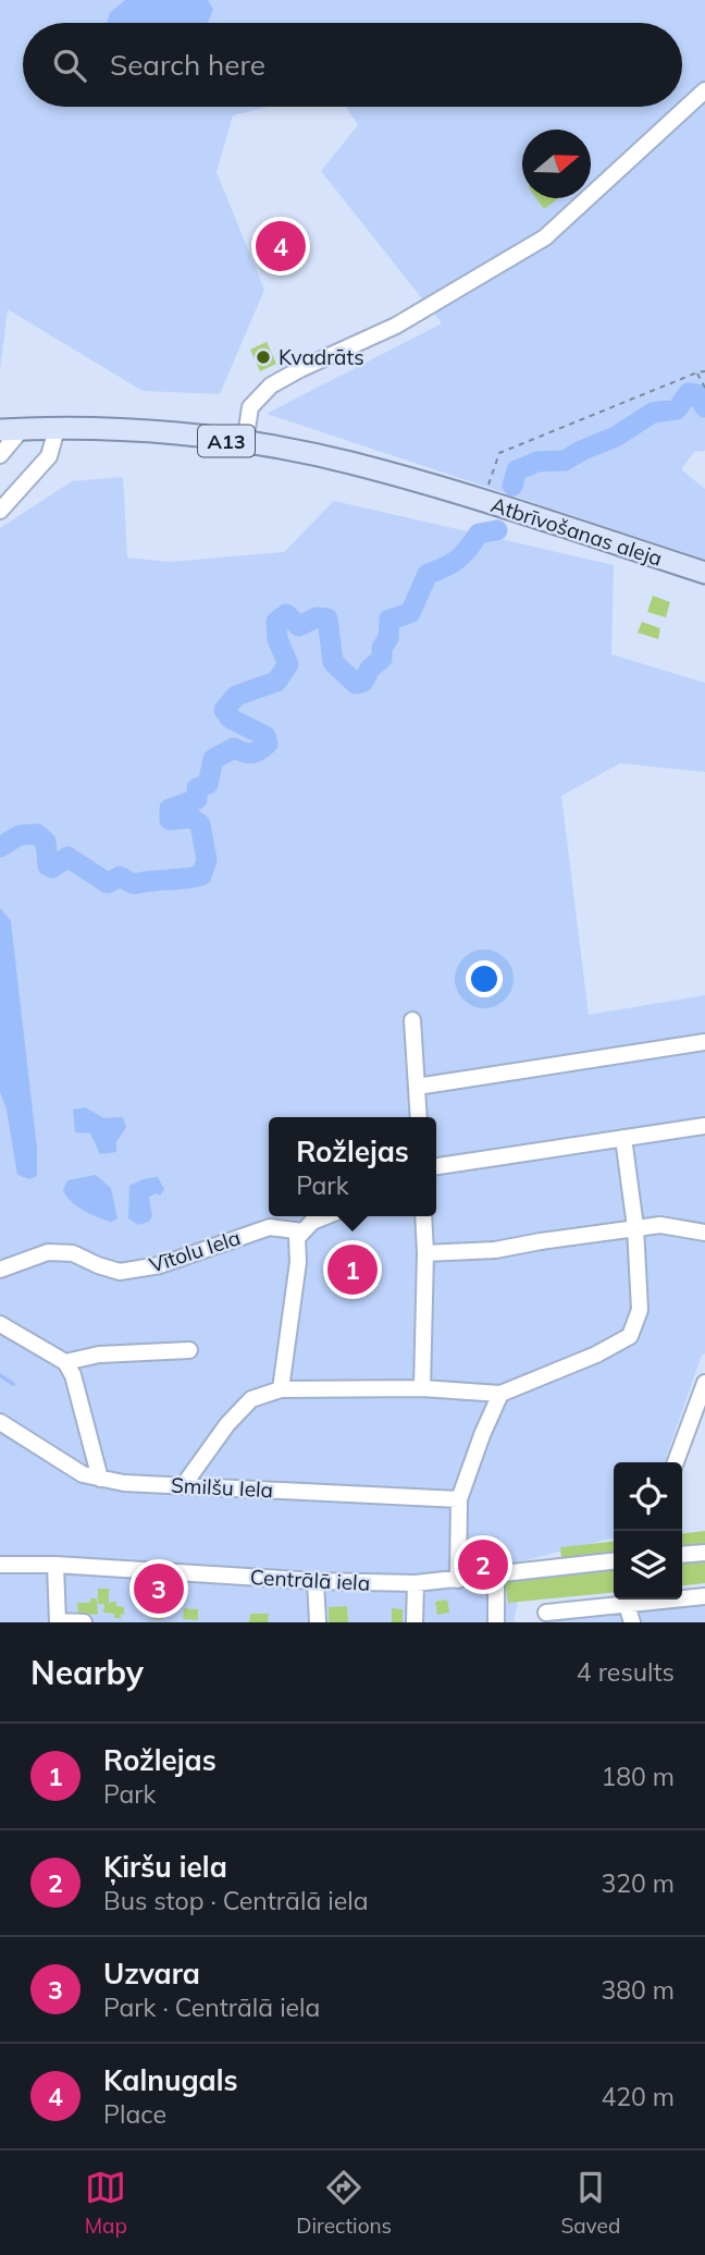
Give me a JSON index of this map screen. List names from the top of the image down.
{
  "streets": {
    "main road": ["A13", "Atbrīvošanas aleja"],
    "street": ["Vītolu Iela", "Smilšu Iela", "Centrālā iela"]
  },
  "crossings": [
    ["A13", "Atbrīvošanas aleja"]
  ],
  "places": ["Kvadrāts"],
  "north": "right",
  "page": {
    "search": "Search here",
    "pins": [
      "4",
      "1",
      "2",
      "3"
    ],
    "popup": ["Rožlejas", "Park"],
    "heading": ["Nearby", "4 results"],
    "list": [
      {
        "mark": "1",
        "name": "Rožlejas",
        "note": "Park",
        "value": "180 m"
      },
      {
        "mark": "2",
        "name": "Ķiršu iela",
        "note": "Bus stop · Centrālā iela",
        "value": "320 m"
      },
      {
        "mark": "3",
        "name": "Uzvara",
        "note": "Park · Centrālā iela",
        "value": "380 m"
      },
      {
        "mark": "4",
        "name": "Kalnugals",
        "note": "Place",
        "value": "420 m"
      }
    ],
    "nav": ["Map", "Directions", "Saved"]
  }
}
